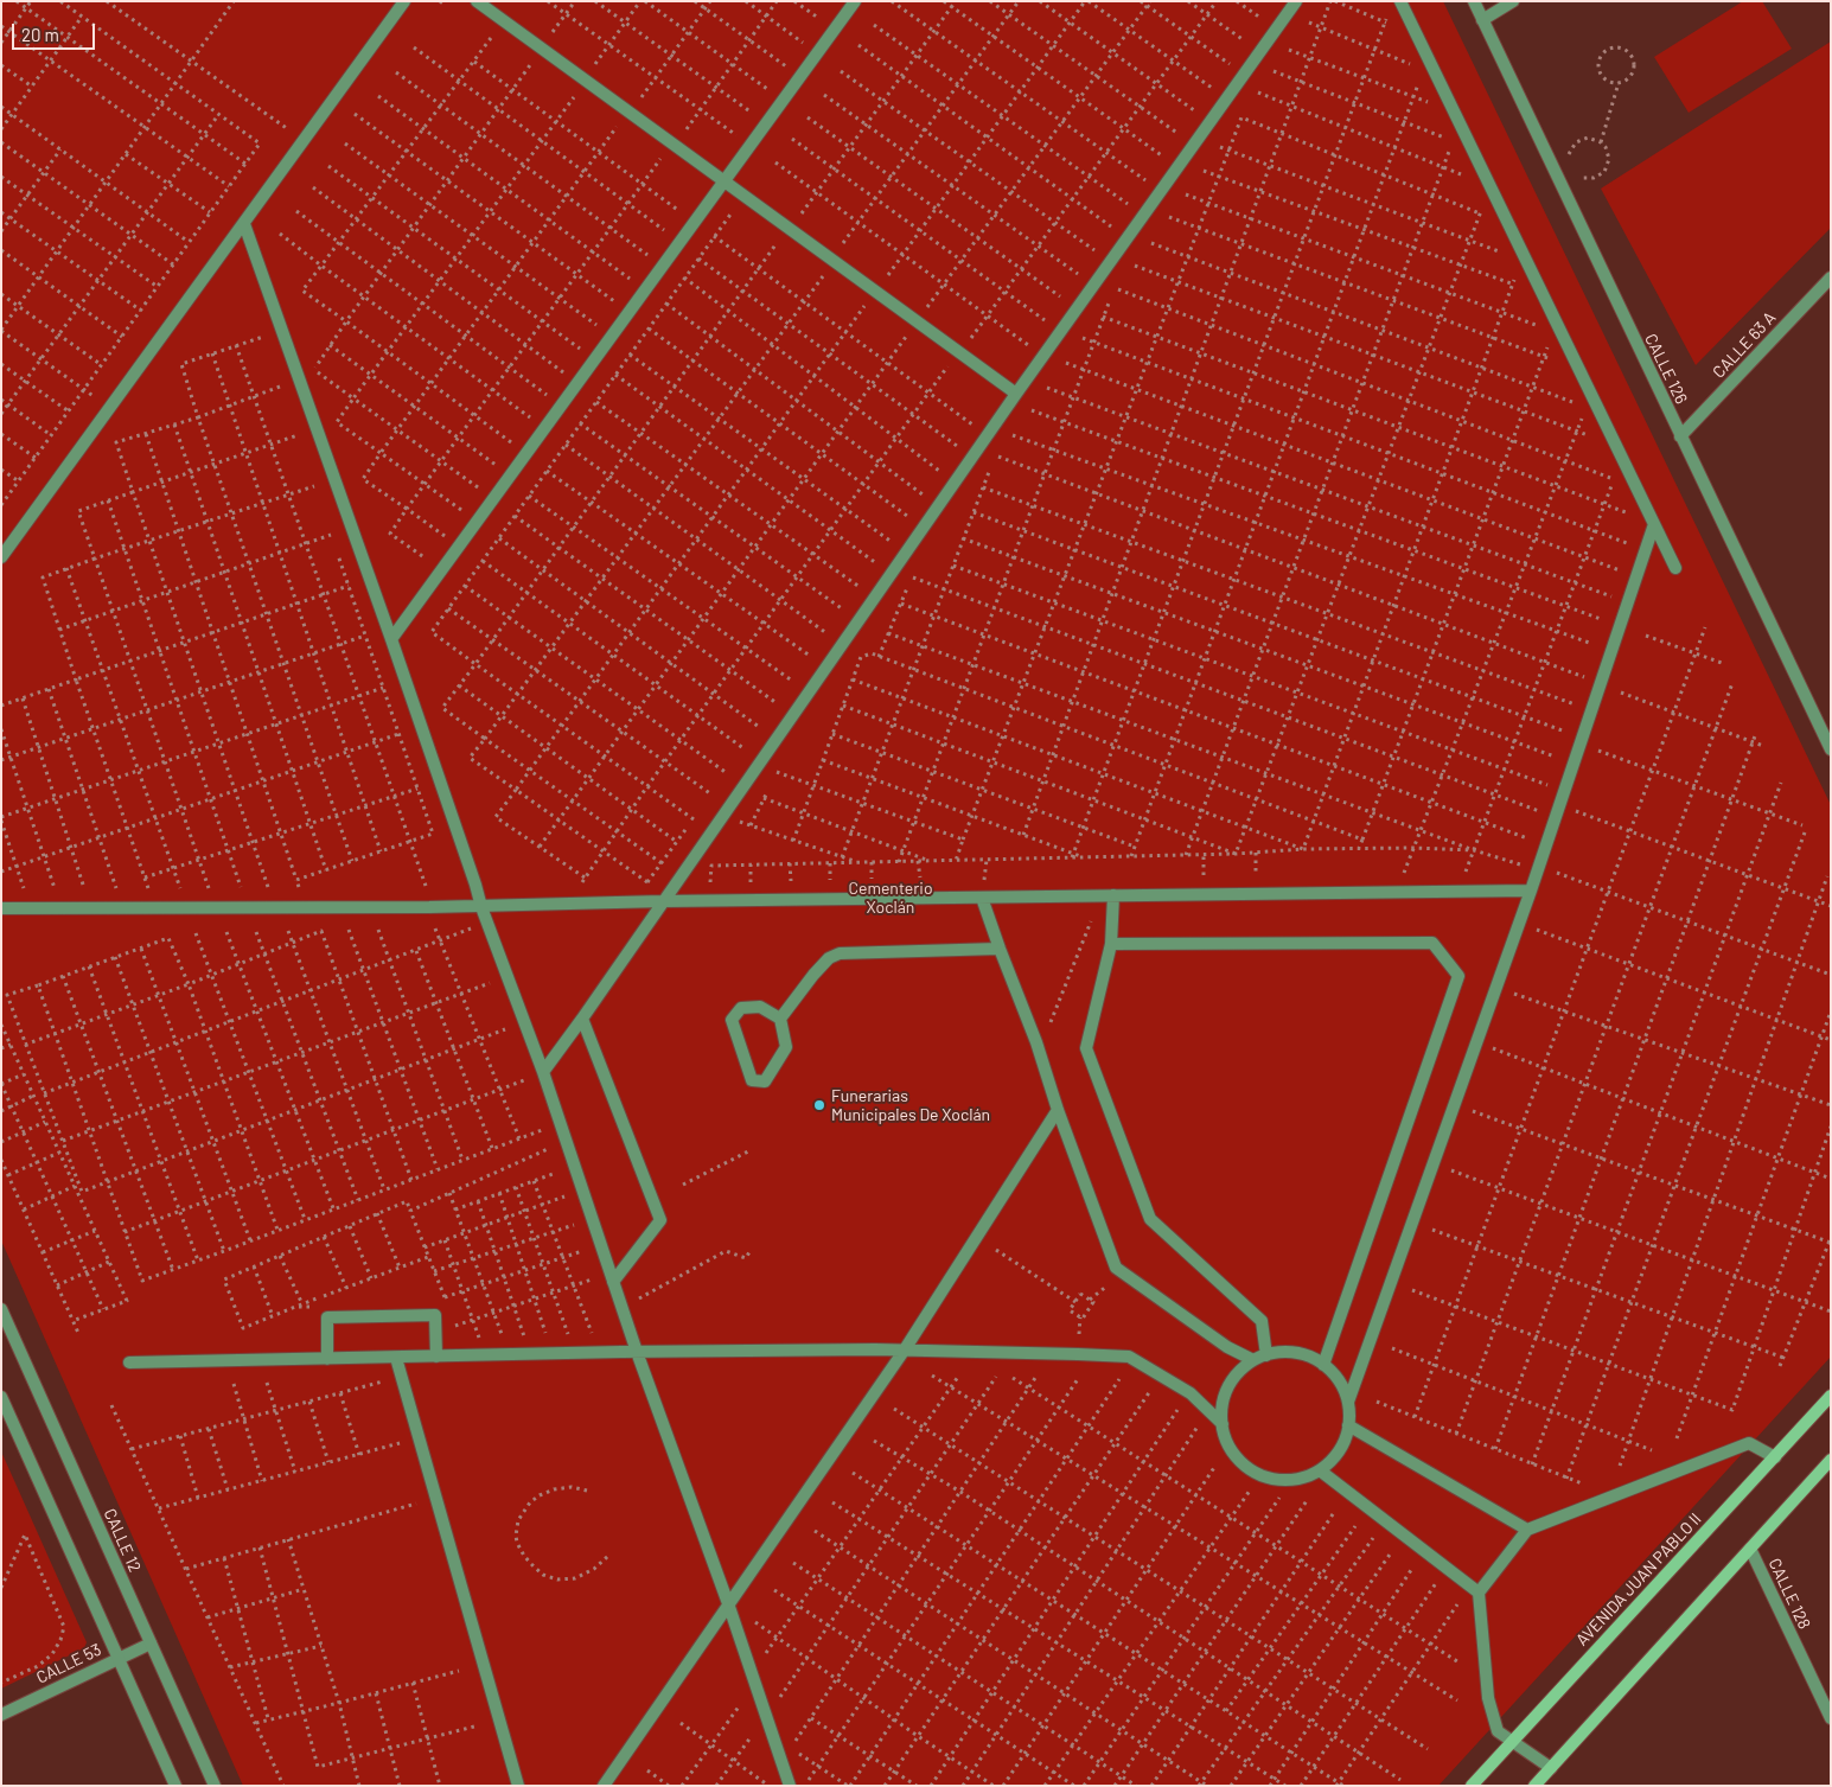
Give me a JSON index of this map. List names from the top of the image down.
{
  "streets": {
    "main road": ["AVENIDA JUAN PABLO II"],
    "street": [
      "CALLE 63 A",
      "CALLE 126",
      "CALLE 12",
      "CALLE 128",
      "CALLE 53"
    ]
  },
  "crossings": [
    ["CALLE 63 A", "CALLE 126"],
    ["CALLE 12", "CALLE 53"]
  ],
  "parks": ["Cementerio Xoclán"],
  "places": ["Funerarias Municipales De Xoclán"],
  "scale_bar": "20 m"
}
